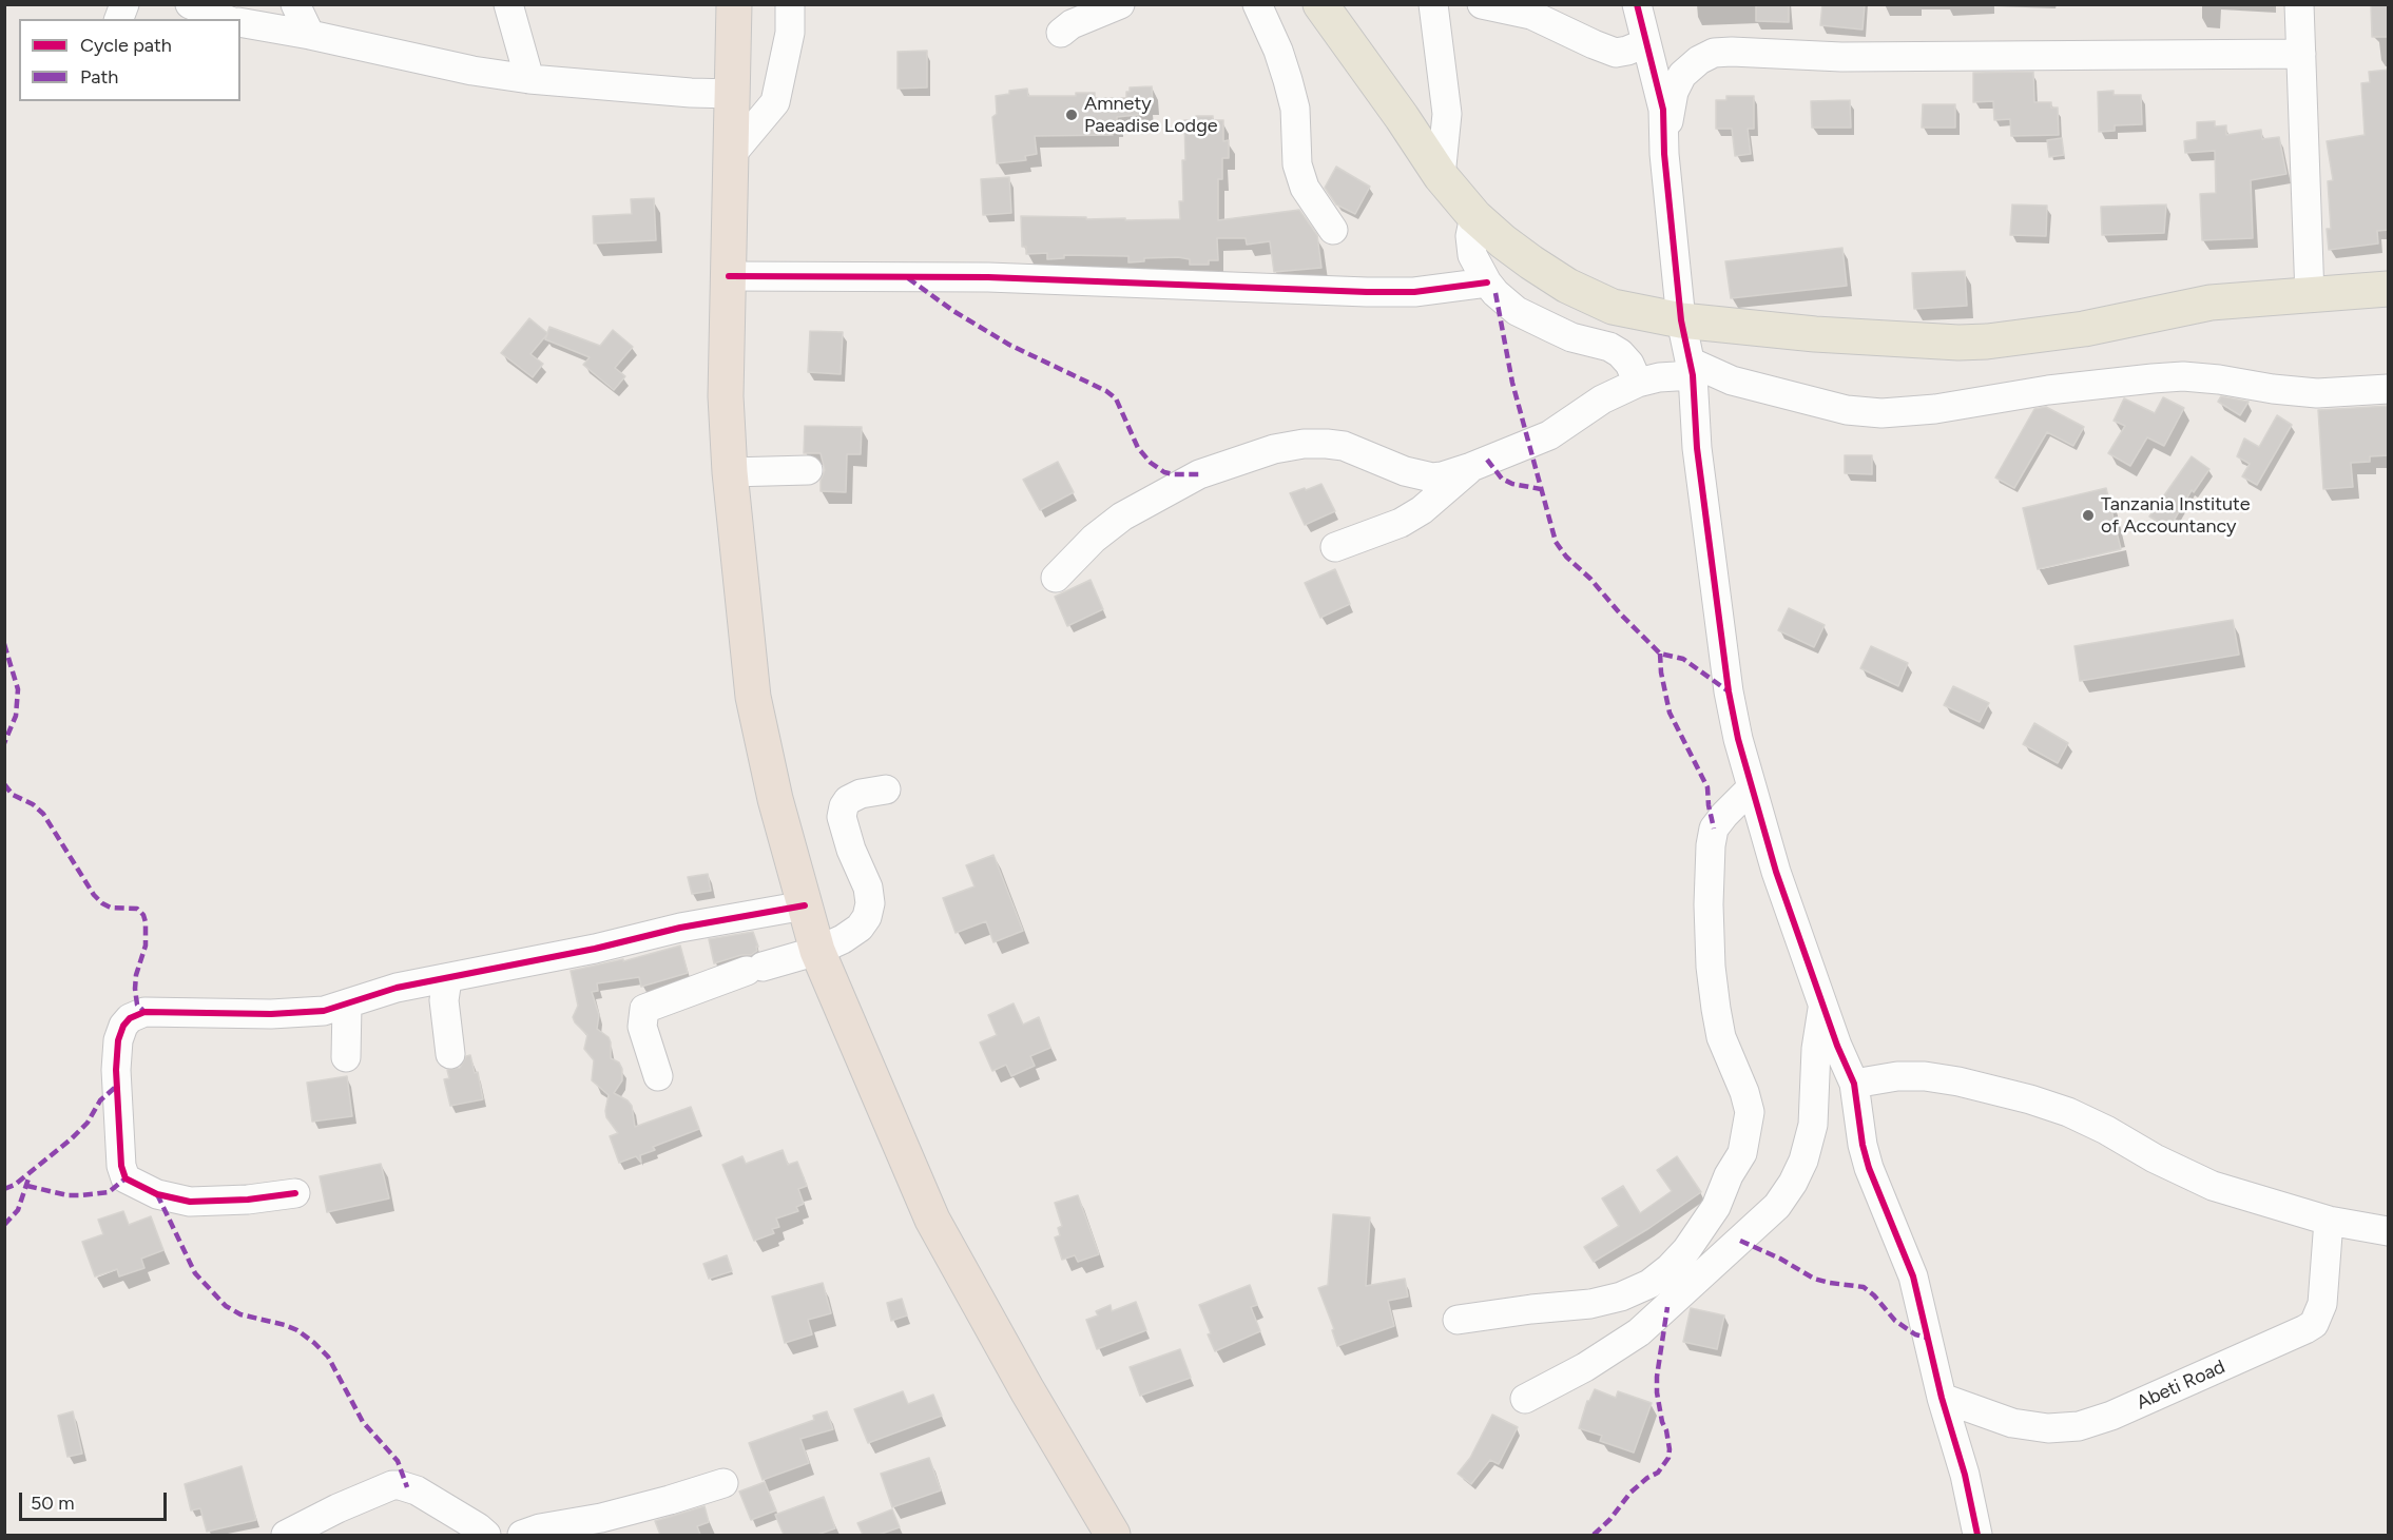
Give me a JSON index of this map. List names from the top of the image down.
{
  "streets": {
    "street": ["Abeti Road"]
  },
  "places": ["Amnety Paeadise Lodge", "Tanzania Institute of Accountancy"],
  "legend": ["Cycle path", "Path"],
  "scale_bar": "50 m"
}
